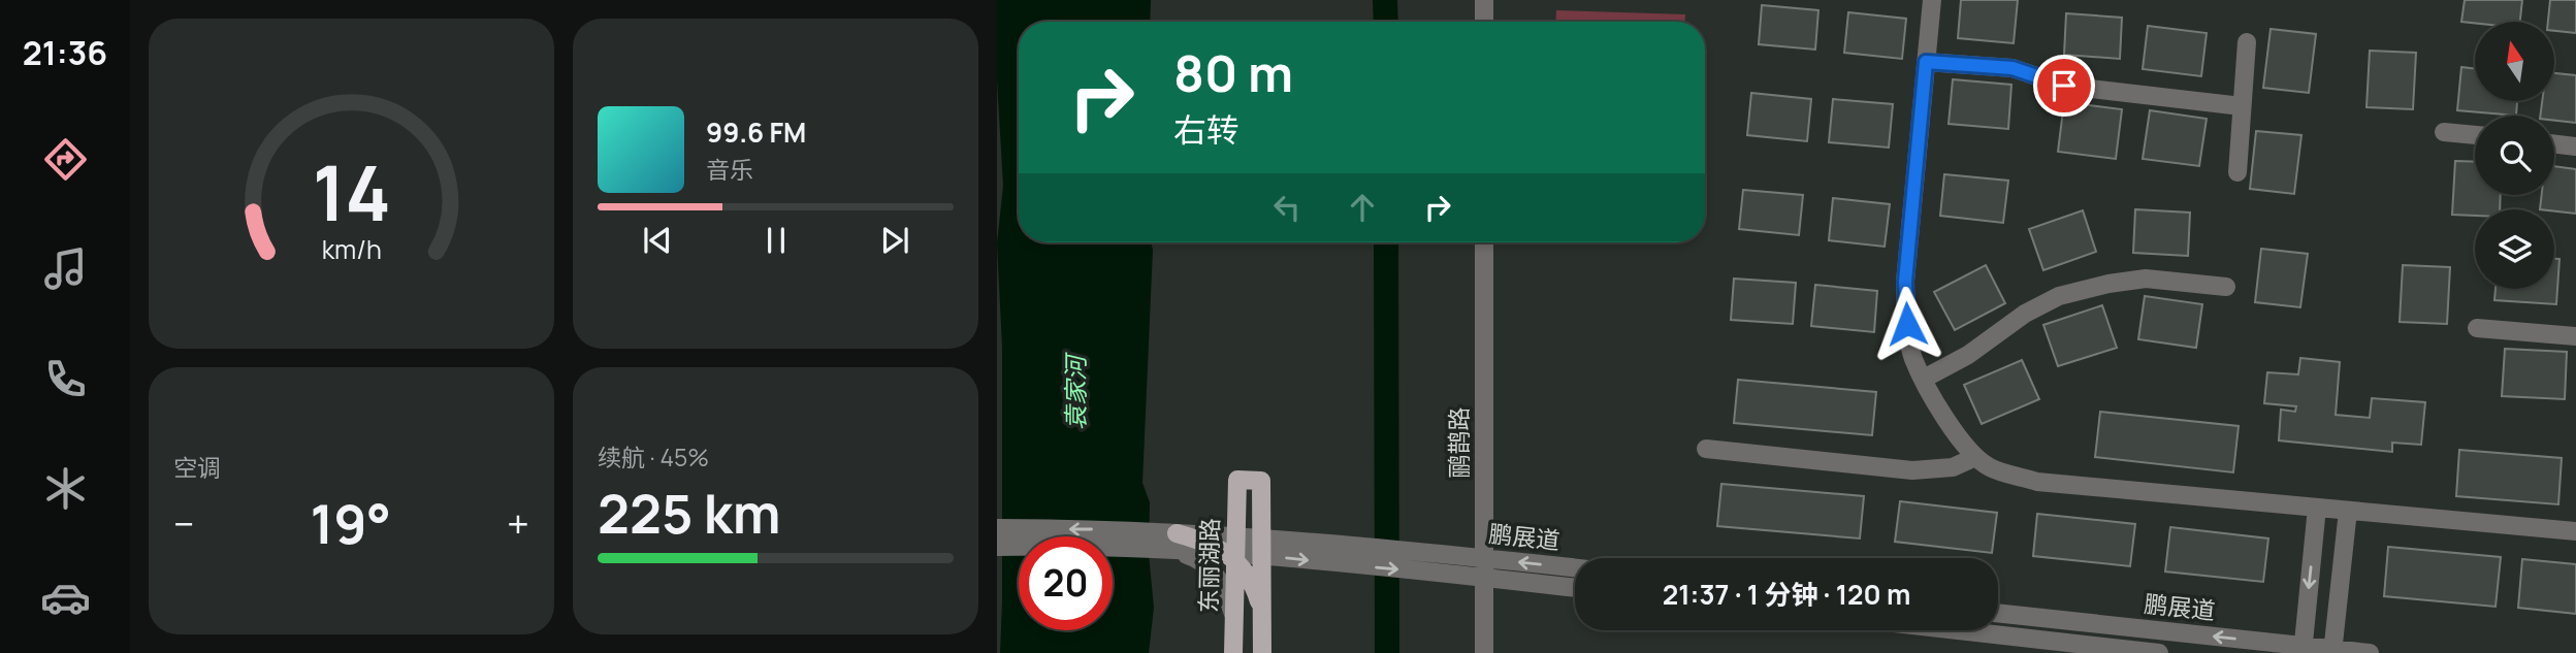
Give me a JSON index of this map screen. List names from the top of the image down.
{
  "streets": {
    "main road": ["东丽湖路"],
    "street": ["鹂鹊路", "鹏展道"]
  },
  "crossings": [
    ["鹂鹊路", "鹏展道"]
  ],
  "water": ["袁家河"],
  "north": "top",
  "page": {
    "tabs": "21:36",
    "turn": ["80 m", "右转"],
    "song": ["99.6 FM", "音乐"],
    "tile": [
      "空调",
      ["续航 · 45%", "225 km"]
    ],
    "heat": ["−", "19°", "+"],
    "limit": "20",
    "trip": "21:37 · 1 分钟 · 120 m",
    "gauge": ["14", "km/h"]
  }
}
